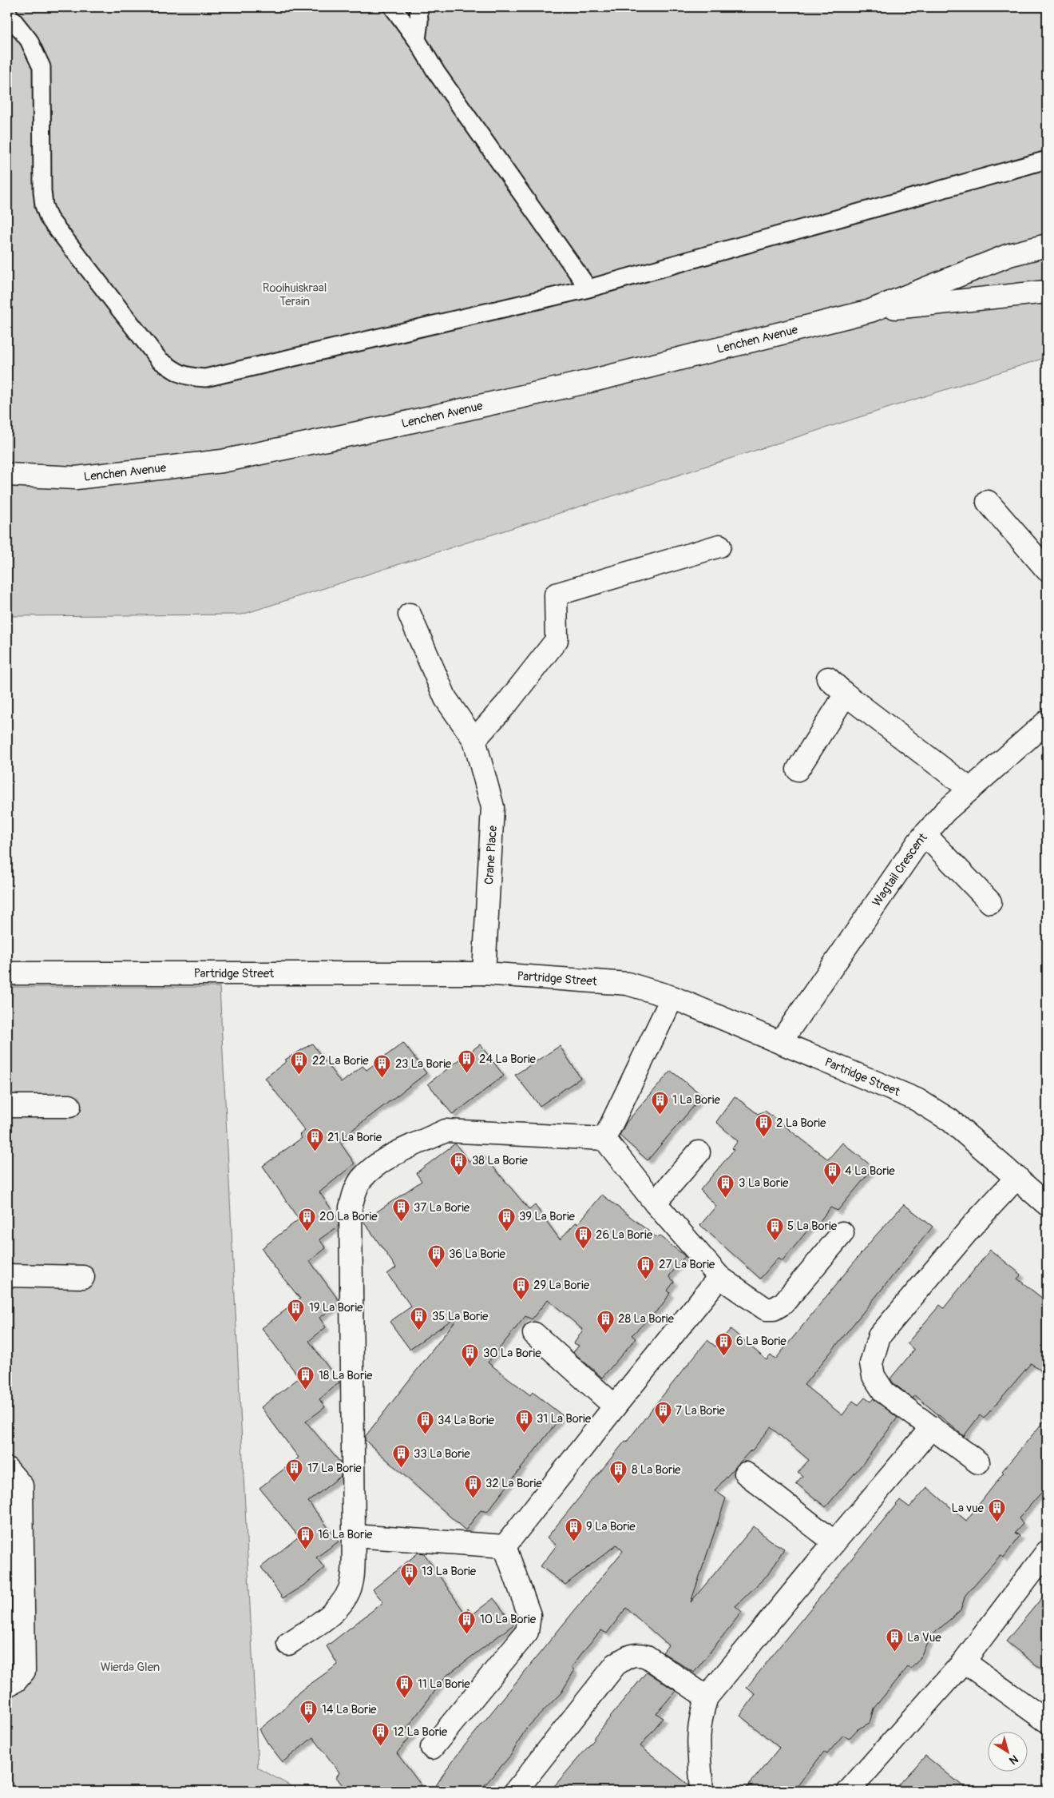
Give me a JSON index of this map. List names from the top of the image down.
{
  "streets": {
    "street": [
      "Lenchen Avenue",
      "Crane Place",
      "Wagtail Crescent",
      "Partridge Street"
    ]
  },
  "crossings": [
    ["Crane Place", "Partridge Street"],
    ["Wagtail Crescent", "Partridge Street"]
  ],
  "parks": ["Rooihuiskraal Terain", "Wierda Glen"],
  "places": {
    "building": [
      "24 La Borie",
      "22 La Borie",
      "23 La Borie",
      "1 La Borie",
      "2 La Borie",
      "21 La Borie",
      "38 La Borie",
      "4 La Borie",
      "3 La Borie",
      "37 La Borie",
      "20 La Borie",
      "39 La Borie",
      "5 La Borie",
      "26 La Borie",
      "36 La Borie",
      "27 La Borie",
      "29 La Borie",
      "19 La Borie",
      "35 La Borie",
      "28 La Borie",
      "6 La Borie",
      "30 La Borie",
      "18 La Borie",
      "7 La Borie",
      "31 La Borie",
      "34 La Borie",
      "33 La Borie",
      "17 La Borie",
      "8 La Borie",
      "32 La Borie",
      "La vue",
      "9 La Borie",
      "16 La Borie",
      "13 La Borie",
      "10 La Borie",
      "La Vue",
      "11 La Borie",
      "14 La Borie",
      "12 La Borie"
    ]
  },
  "north": "bottom right"
}
